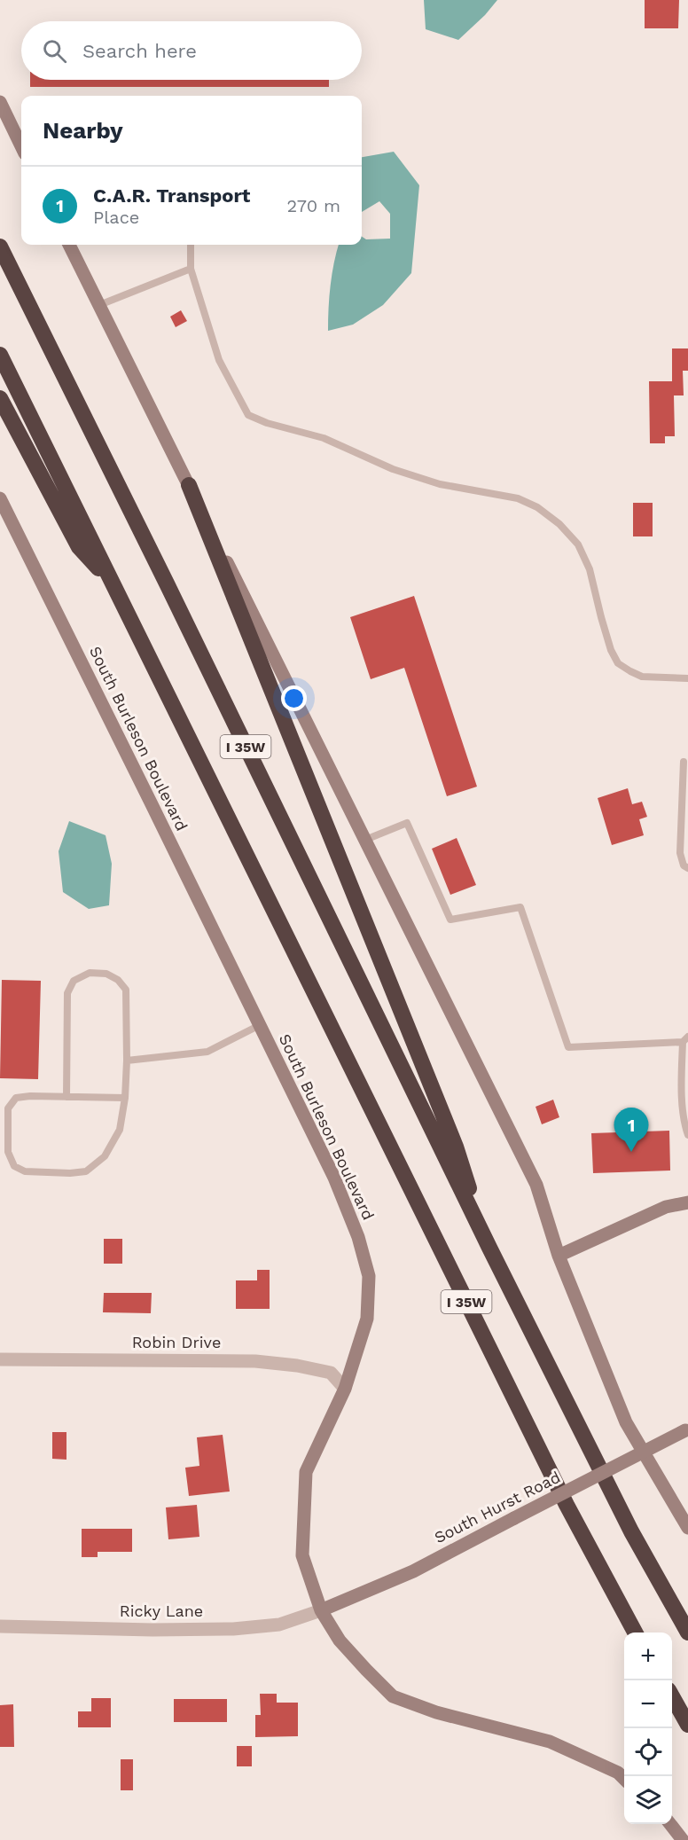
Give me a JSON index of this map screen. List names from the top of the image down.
{
  "streets": {
    "highway": ["I 35W"],
    "main road": ["South Burleson Boulevard", "South Hurst Road"],
    "street": ["Robin Drive", "Ricky Lane"]
  },
  "crossings": [
    ["South Burleson Boulevard", "Robin Drive"],
    ["South Burleson Boulevard", "South Hurst Road"],
    ["South Burleson Boulevard", "Ricky Lane"],
    ["South Hurst Road", "Ricky Lane"]
  ],
  "page": {
    "search": "Search here",
    "heading": "Nearby",
    "list": [
      {
        "mark": "1",
        "name": "C.A.R. Transport",
        "note": "Place",
        "value": "270 m"
      }
    ],
    "pins": "1",
    "map_buttons": ["+", "−"]
  }
}
